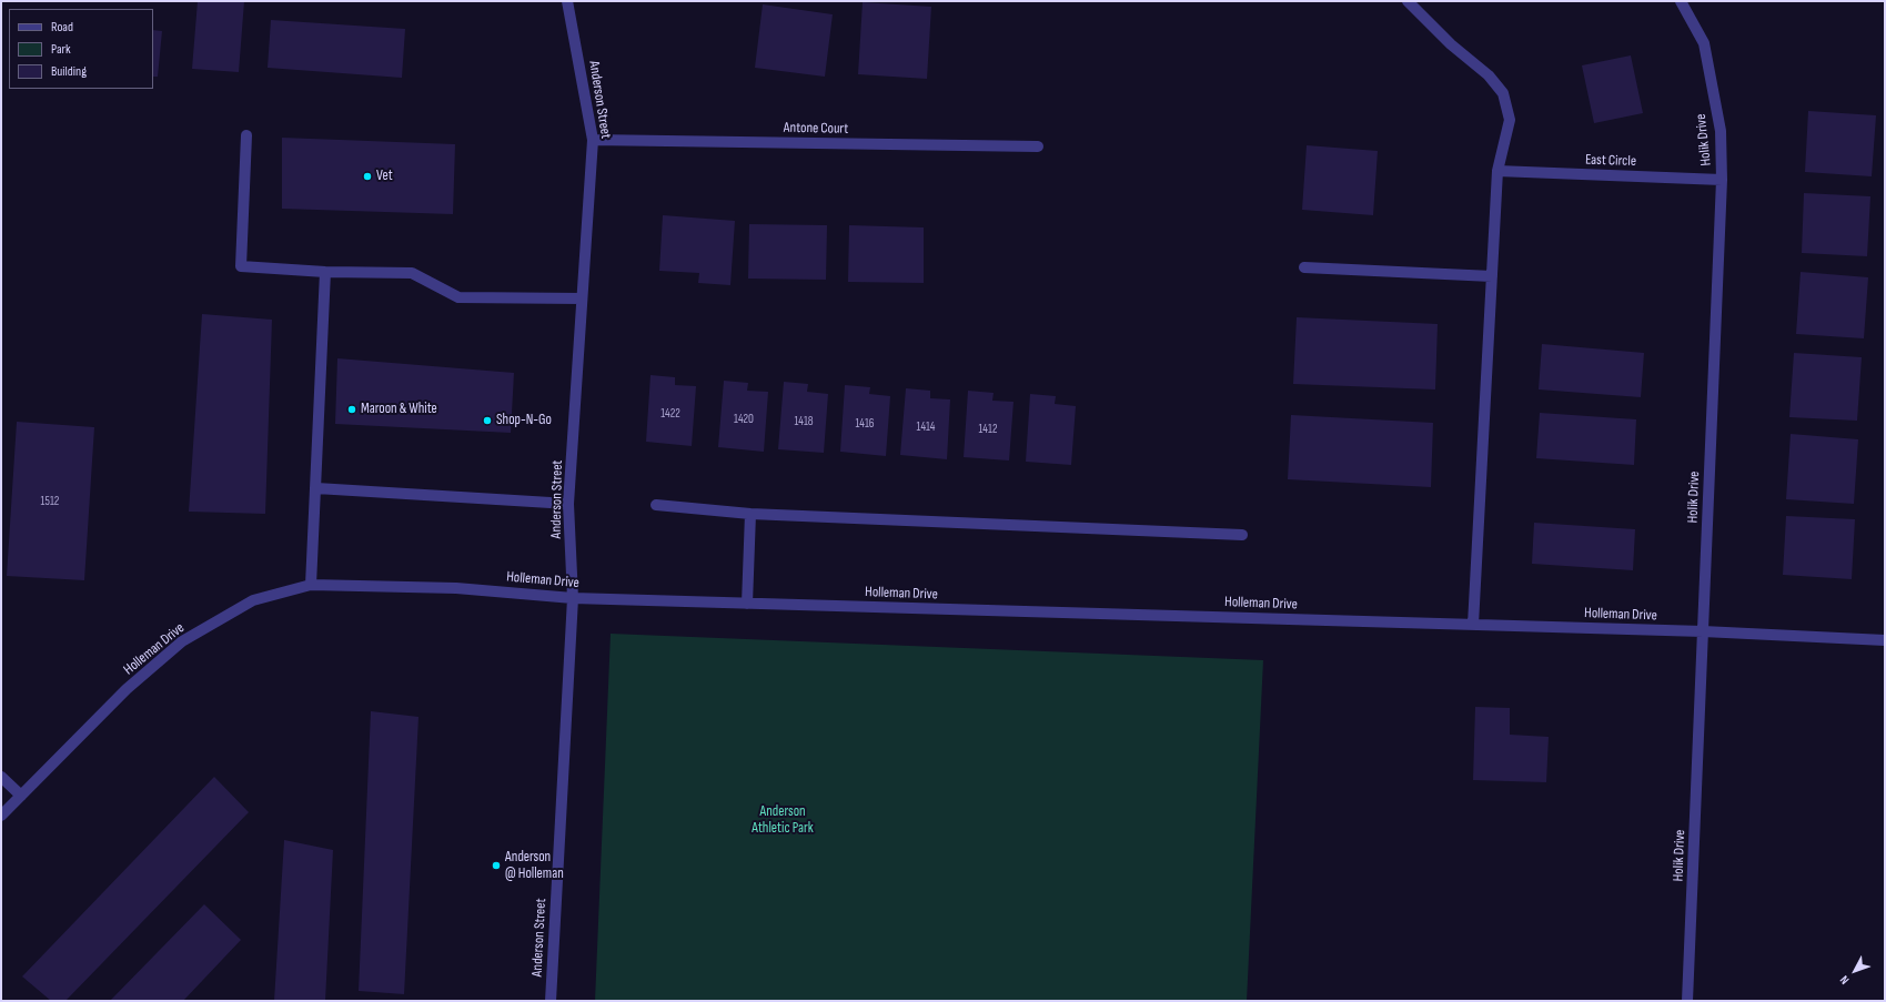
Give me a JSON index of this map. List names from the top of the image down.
{
  "streets": {
    "street": [
      "Anderson Street",
      "Antone Court",
      "Holik Drive",
      "East Circle",
      "Holleman Drive"
    ]
  },
  "crossings": [
    ["Anderson Street", "Antone Court"],
    ["Anderson Street", "Holleman Drive"],
    ["Holik Drive", "East Circle"],
    ["Holik Drive", "Holleman Drive"]
  ],
  "parks": ["Anderson Athletic Park"],
  "places": [
    "Vet",
    "Maroon & White",
    "Shop-N-Go",
    "Anderson @ Holleman"
  ],
  "house_numbers": [
    "1422",
    "1420",
    "1418",
    "1416",
    "1414",
    "1412",
    "1512"
  ],
  "legend": ["Road", "Park", "Building"],
  "north": "bottom left"
}
